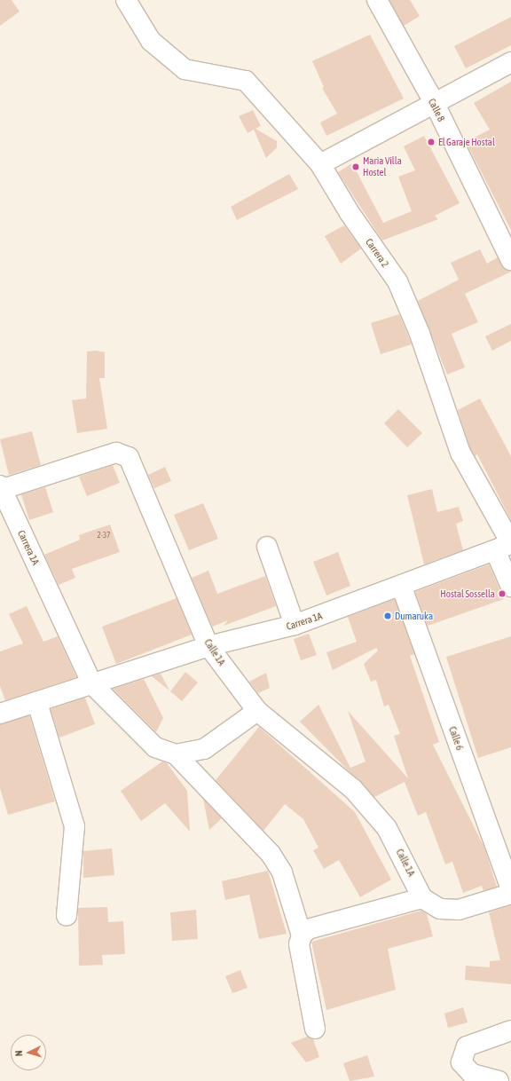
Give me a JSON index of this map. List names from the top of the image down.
{
  "streets": {
    "street": [
      "Calle 8",
      "Carrera 2",
      "Carrera 1A",
      "Calle 1A",
      "Calle 6"
    ]
  },
  "crossings": [
    ["Carrera 2", "Carrera 1A"],
    ["Carrera 1A", "Calle 1A"],
    ["Carrera 1A", "Calle 6"]
  ],
  "places": [
    "El Garaje Hostal",
    "Maria Villa Hostel",
    "Hostal Sossella",
    "Dumaruka"
  ],
  "house_numbers": ["2-37"],
  "north": "left"
}
